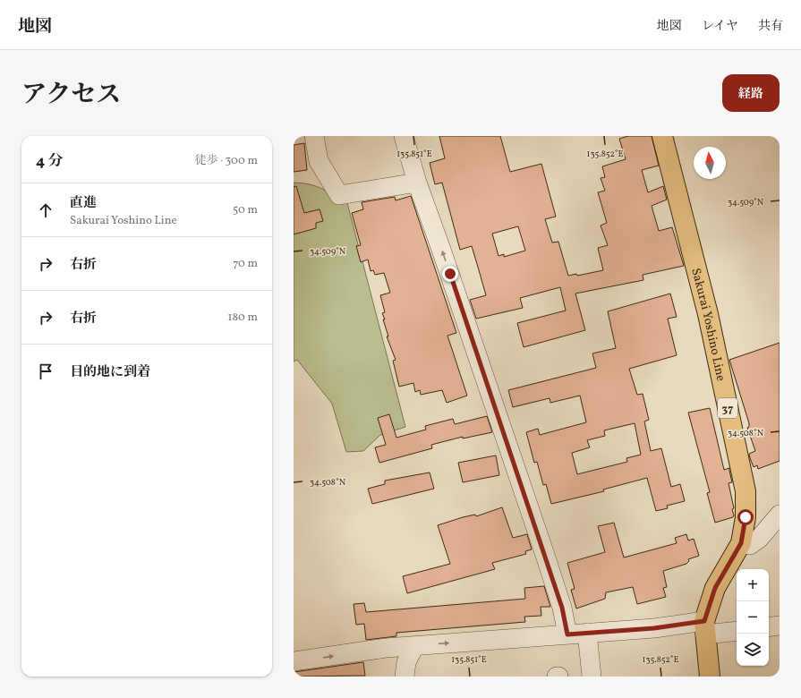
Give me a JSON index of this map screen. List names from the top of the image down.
{
  "streets": {
    "main road": ["Sakurai Yoshino Line", "37"]
  },
  "north": "top",
  "page": {
    "header": "地図",
    "nav": ["地図", "レイヤ", "共有"],
    "title": "アクセス",
    "buttons": "経路",
    "heading": ["4 分", "徒歩 · 300 m"],
    "list": [
      ["直進", "Sakurai Yoshino Line", "50 m"],
      ["右折", "70 m"],
      ["右折", "180 m"],
      "目的地に到着"
    ],
    "map_buttons": ["+", "−"]
  },
  "coordinates": [
    "135.851°E",
    "135.852°E",
    "34.509°N",
    "34.508°N"
  ]
}
